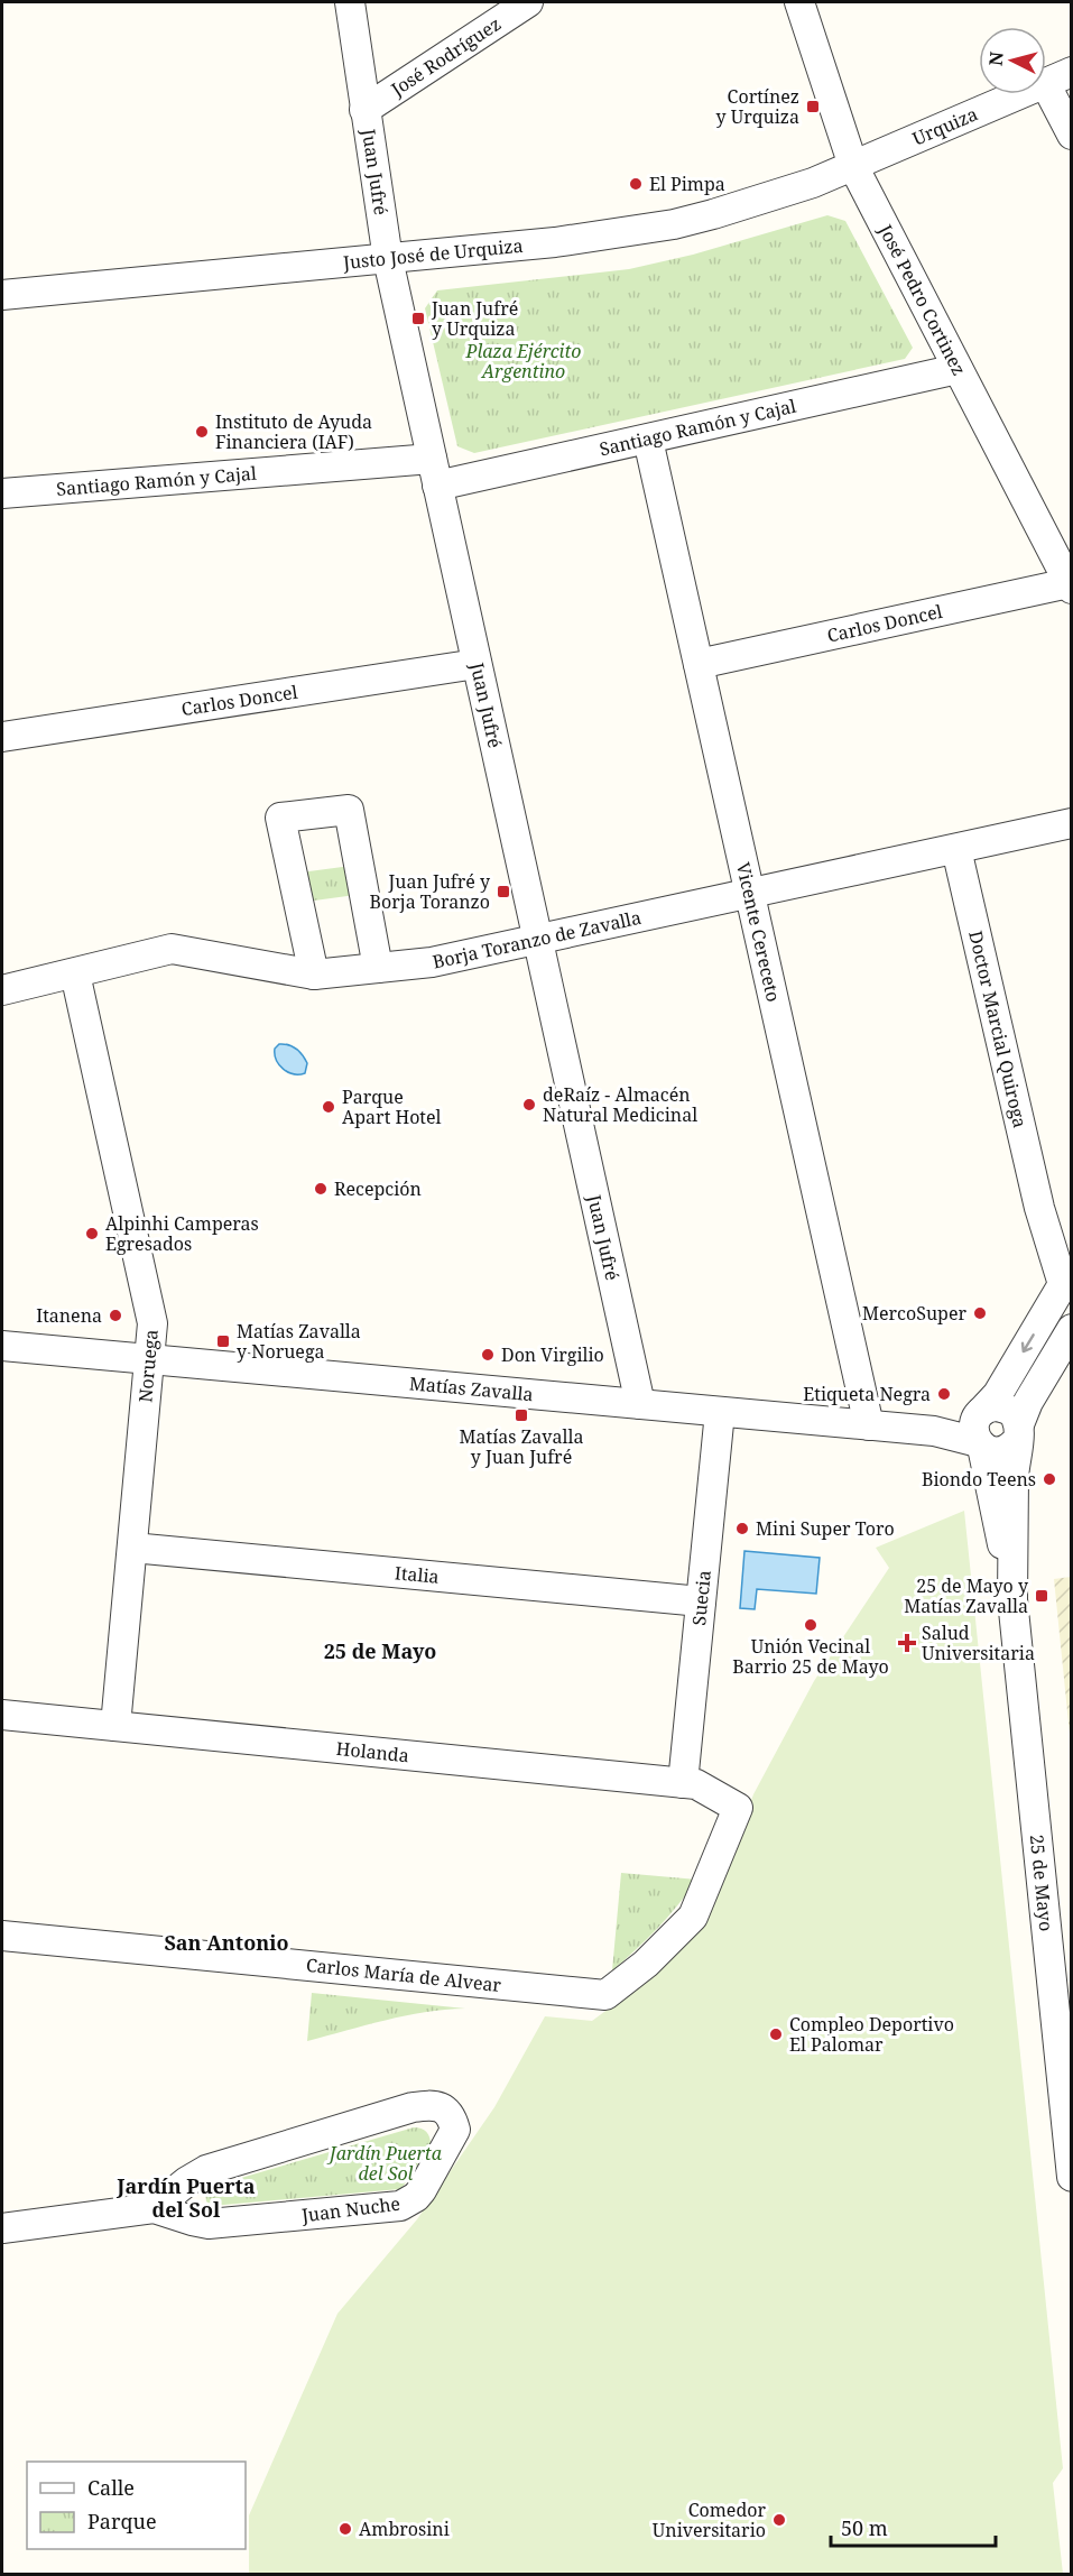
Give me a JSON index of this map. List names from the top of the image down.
{
  "streets": {
    "street": [
      "José Rodríguez",
      "Urquiza",
      "Juan Jufré",
      "Justo José de Urquiza",
      "José Pedro Cortinez",
      "Santiago Ramón y Cajal",
      "Carlos Doncel",
      "Vicente Cereceto",
      "Borja Toranzo de Zavalla",
      "Doctor Marcial Quiroga",
      "Noruega",
      "Matías Zavalla",
      "Italia",
      "Suecia",
      "Holanda",
      "25 de Mayo",
      "Carlos María de Alvear",
      "Juan Nuche"
    ]
  },
  "crossings": [
    ["José Rodríguez", "Juan Jufré"],
    ["Urquiza", "Justo José de Urquiza"],
    ["Urquiza", "José Pedro Cortinez"],
    ["Juan Jufré", "Justo José de Urquiza"],
    ["Juan Jufré", "Santiago Ramón y Cajal"],
    ["Juan Jufré", "Carlos Doncel"],
    ["Juan Jufré", "Borja Toranzo de Zavalla"],
    ["Juan Jufré", "Matías Zavalla"],
    ["Justo José de Urquiza", "José Pedro Cortinez"],
    ["José Pedro Cortinez", "Santiago Ramón y Cajal"],
    ["José Pedro Cortinez", "Carlos Doncel"],
    ["Santiago Ramón y Cajal", "Vicente Cereceto"],
    ["Carlos Doncel", "Vicente Cereceto"],
    ["Vicente Cereceto", "Borja Toranzo de Zavalla"],
    ["Vicente Cereceto", "Matías Zavalla"],
    ["Borja Toranzo de Zavalla", "Doctor Marcial Quiroga"],
    ["Borja Toranzo de Zavalla", "Noruega"],
    ["Noruega", "Matías Zavalla"],
    ["Noruega", "Italia"],
    ["Noruega", "Holanda"],
    ["Matías Zavalla", "Suecia"],
    ["Matías Zavalla", "25 de Mayo"],
    ["Italia", "Suecia"],
    ["Suecia", "Holanda"],
    ["Holanda", "Carlos María de Alvear"]
  ],
  "districts": ["25 de Mayo", "San Antonio", "Jardín Puerta del Sol"],
  "parks": ["Plaza Ejército Argentino", "Jardín Puerta del Sol"],
  "places": {
    "transit": [
      "Cortínez y Urquiza",
      "Juan Jufré y Urquiza",
      "Juan Jufré y Borja Toranzo",
      "Matías Zavalla y Noruega",
      "Matías Zavalla y Juan Jufré",
      "25 de Mayo y Matías Zavalla"
    ],
    "other": [
      "El Pimpa",
      "Instituto de Ayuda Financiera (IAF)",
      "deRaíz - Almacén Natural Medicinal",
      "Parque Apart Hotel",
      "Recepción",
      "Alpinhi Camperas Egresados",
      "MercoSuper",
      "Itanena",
      "Don Virgilio",
      "Etiqueta Negra",
      "Biondo Teens",
      "Mini Super Toro",
      "Unión Vecinal Barrio 25 de Mayo",
      "Compleo Deportivo El Palomar",
      "Comedor Universitario",
      "Ambrosini"
    ],
    "health": ["Salud Universitaria"]
  },
  "legend": ["Calle", "Parque"],
  "scale_bar": "50 m",
  "north": "left"
}
